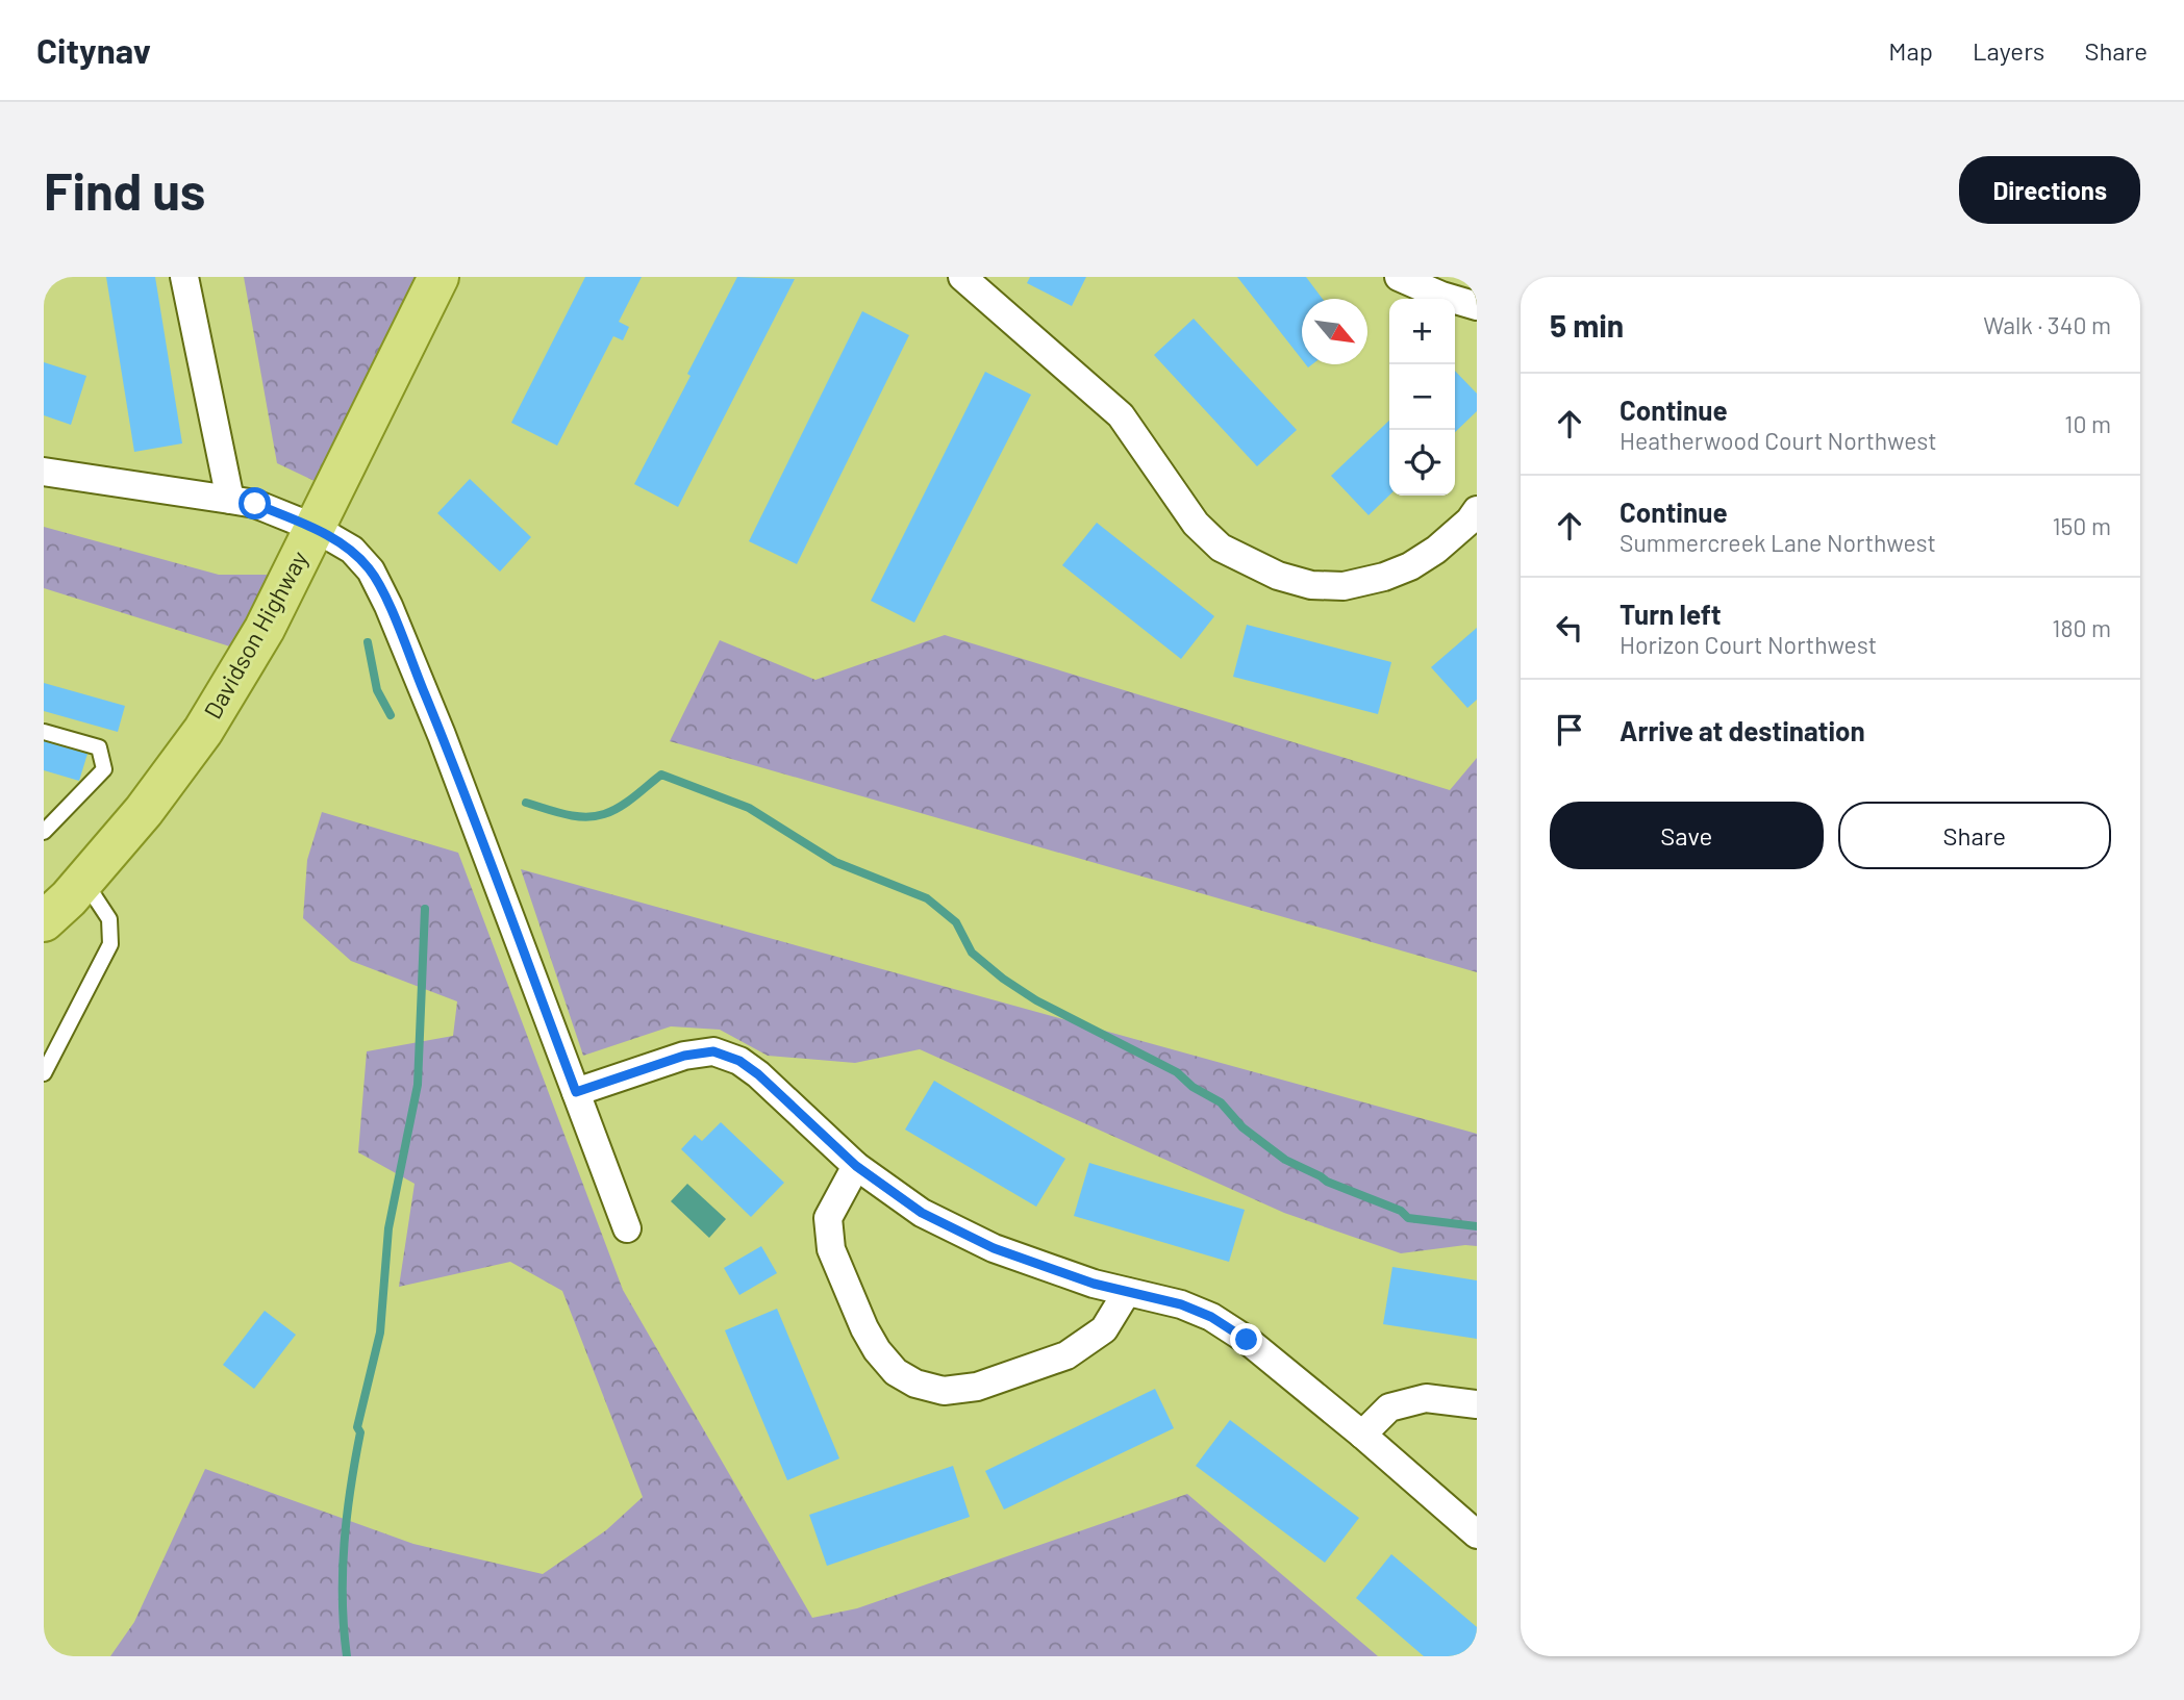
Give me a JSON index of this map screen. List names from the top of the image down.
{
  "streets": {
    "main road": ["Davidson Highway"]
  },
  "north": "bottom right",
  "page": {
    "header": "Citynav",
    "nav": ["Map", "Layers", "Share"],
    "buttons": [
      "Directions",
      ["Save", "Share"]
    ],
    "title": "Find us",
    "heading": ["5 min", "Walk · 340 m"],
    "map_buttons": ["+", "−"],
    "list": [
      ["Continue", "Heatherwood Court Northwest", "10 m"],
      ["Continue", "Summercreek Lane Northwest", "150 m"],
      ["Turn left", "Horizon Court Northwest", "180 m"],
      "Arrive at destination"
    ]
  }
}
